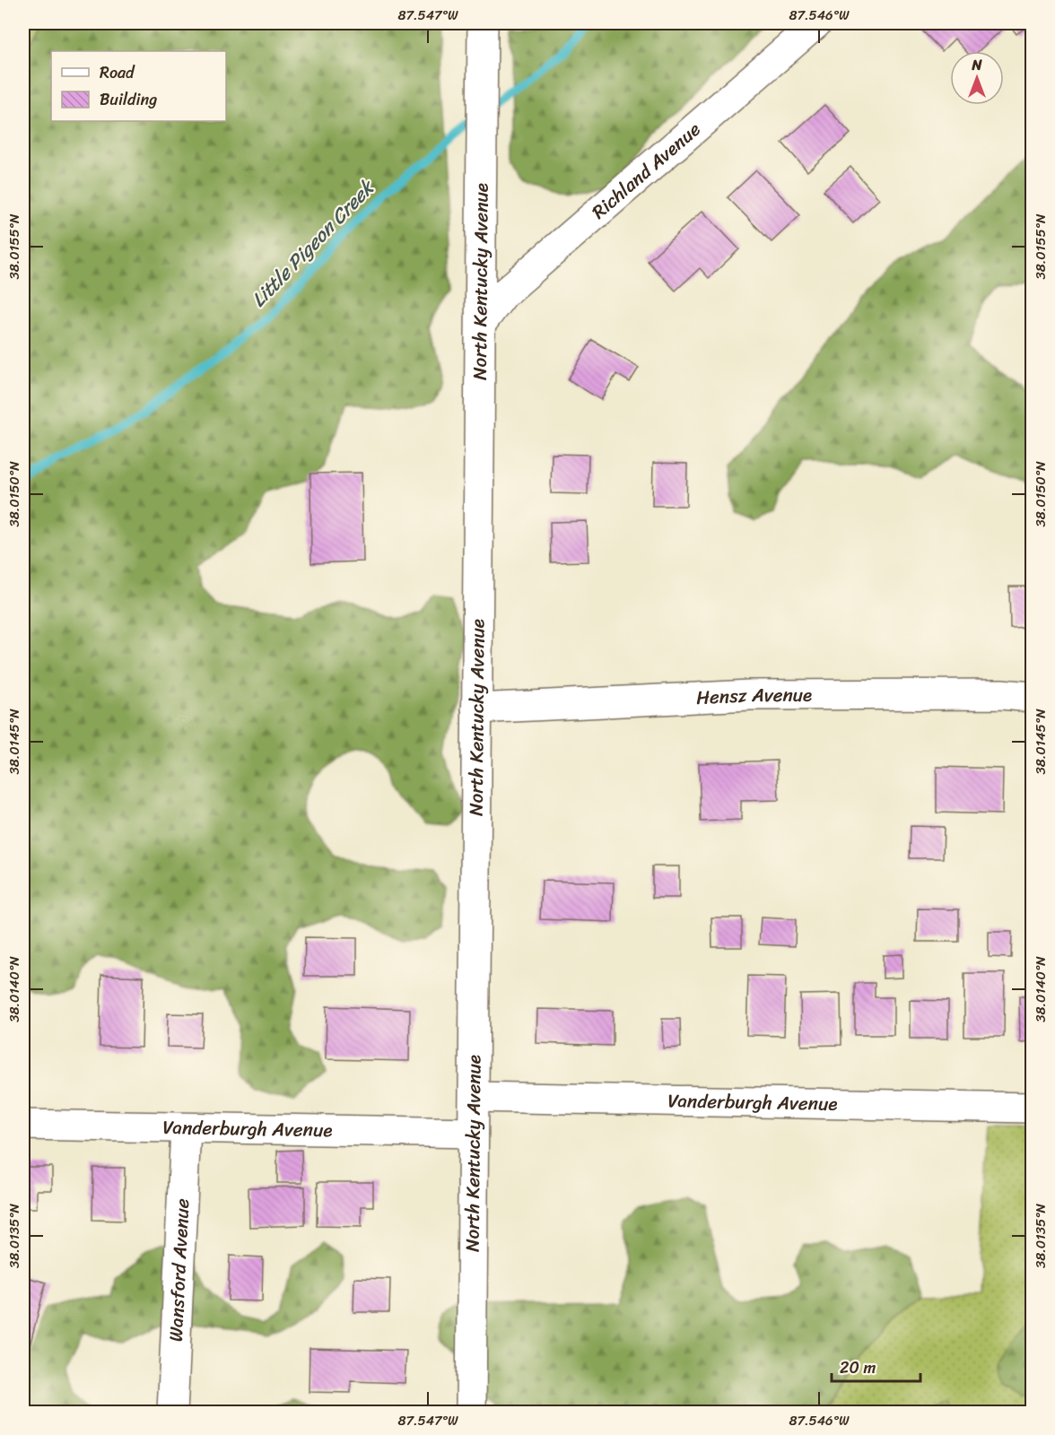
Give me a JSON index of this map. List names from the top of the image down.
{
  "streets": {
    "street": [
      "Richland Avenue",
      "North Kentucky Avenue",
      "Hensz Avenue",
      "Vanderburgh Avenue",
      "Wansford Avenue"
    ]
  },
  "crossings": [
    ["Richland Avenue", "North Kentucky Avenue"],
    ["North Kentucky Avenue", "Hensz Avenue"],
    ["North Kentucky Avenue", "Vanderburgh Avenue"],
    ["Vanderburgh Avenue", "Wansford Avenue"]
  ],
  "water": ["Little Pigeon Creek"],
  "legend": ["Road", "Building"],
  "scale_bar": "20 m",
  "north": "top",
  "coordinates": [
    "87.547°W",
    "87.546°W",
    "38.0155°N",
    "38.0150°N",
    "38.0145°N",
    "38.0140°N",
    "38.0135°N"
  ]
}
